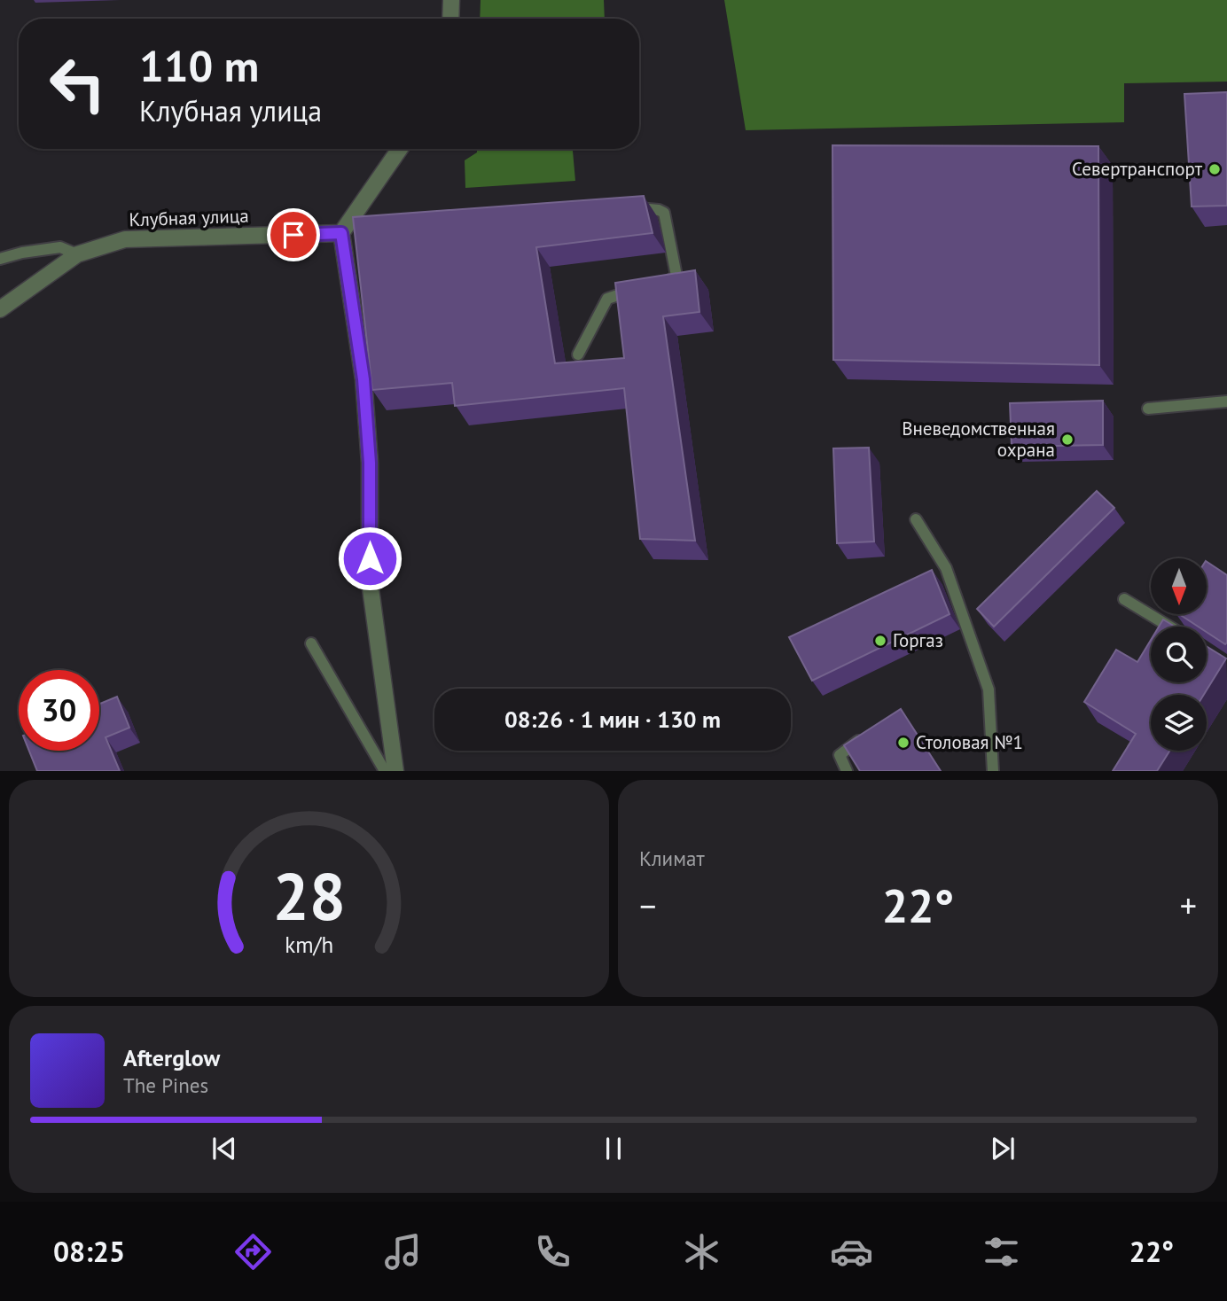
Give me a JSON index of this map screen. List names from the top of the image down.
{
  "streets": {
    "street": ["Клубная улица"]
  },
  "places": [
    "Севертранспорт",
    "Вневедомственная охрана",
    "Горгаз",
    "Столовая №1"
  ],
  "north": "bottom",
  "page": {
    "turn": ["110 m", "Клубная улица"],
    "limit": "30",
    "trip": "08:26 · 1 мин · 130 m",
    "tile": "Климат",
    "heat": ["−", "22°", "+"],
    "song": ["Afterglow", "The Pines"],
    "tabs": ["08:25", "22°"],
    "gauge": ["28", "km/h"]
  }
}
